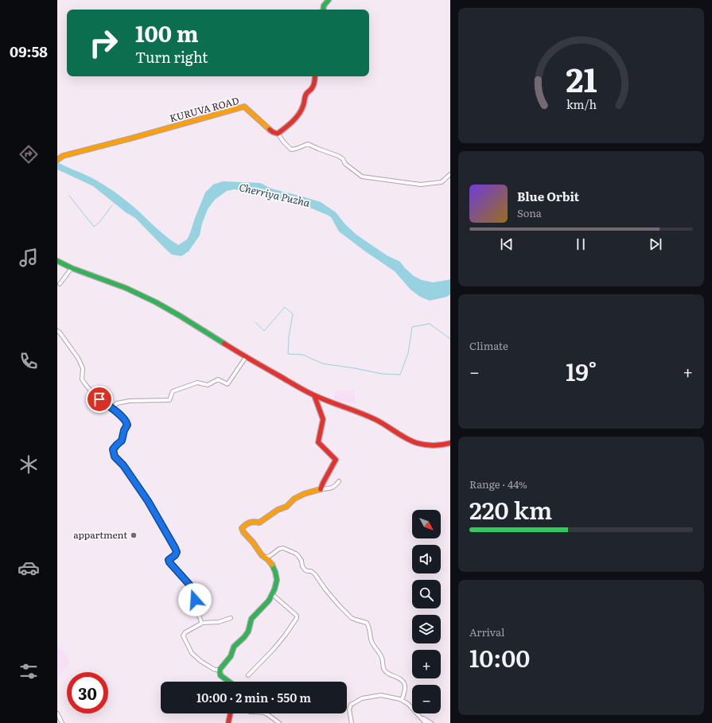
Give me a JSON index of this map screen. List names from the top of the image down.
{
  "streets": {
    "main road": ["KURUVA ROAD"]
  },
  "water": ["Cherriya Puzha"],
  "places": ["appartment"],
  "north": "bottom right",
  "page": {
    "tabs": "09:58",
    "turn": ["100 m", "Turn right"],
    "song": ["Blue Orbit", "Sona"],
    "tile": [
      "Climate",
      ["Range · 44%", "220 km"],
      ["Arrival", "10:00"]
    ],
    "heat": ["−", "19°", "+"],
    "map_buttons": ["+", "−"],
    "limit": "30",
    "trip": "10:00 · 2 min · 550 m",
    "gauge": ["21", "km/h"]
  }
}
